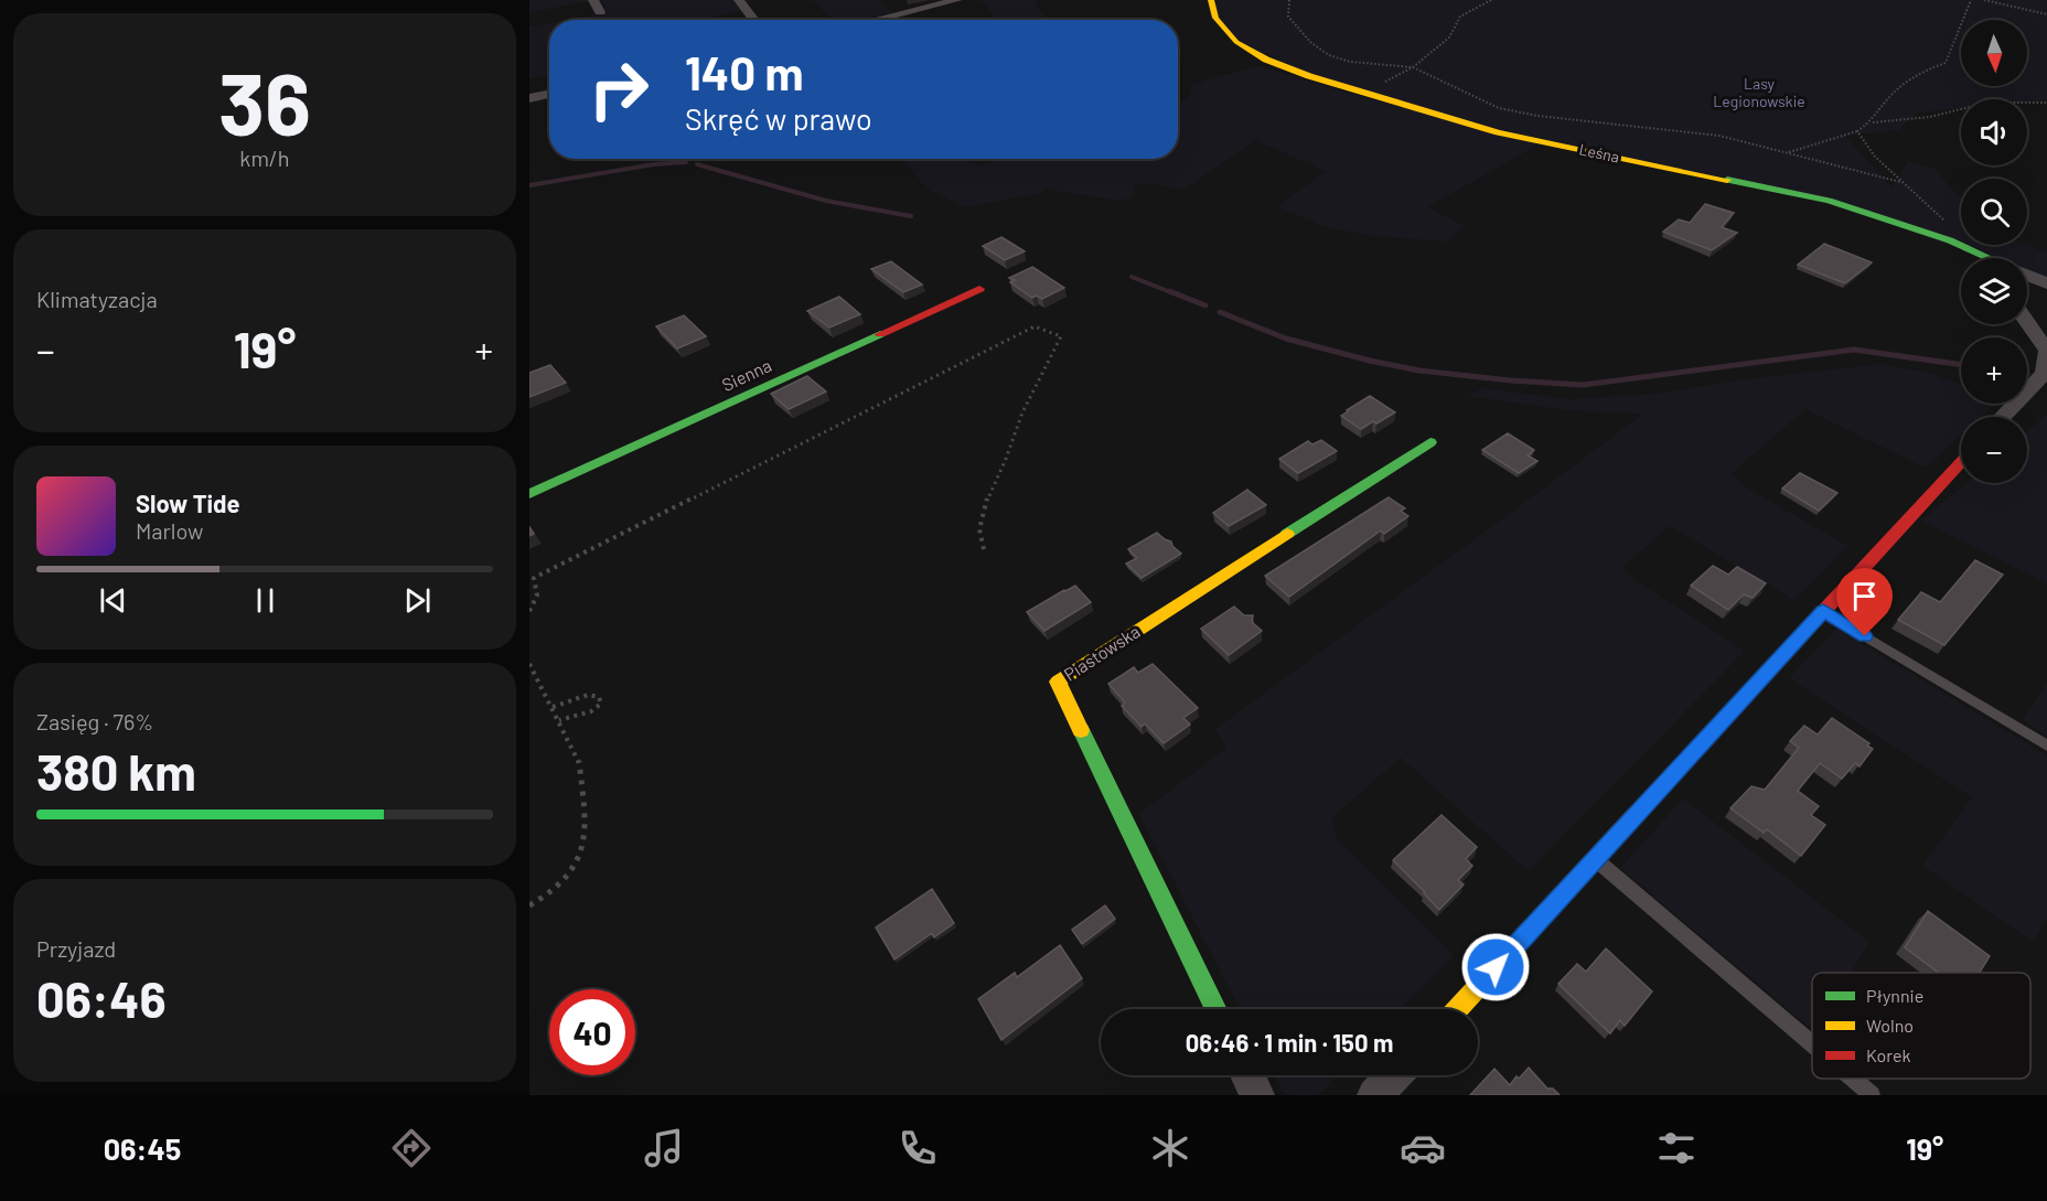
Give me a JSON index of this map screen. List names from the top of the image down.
{
  "streets": {
    "street": ["Leśna", "Sienna", "Piastowska"]
  },
  "parks": ["Lasy Legionowskie"],
  "legend": ["Płynnie", "Wolno", "Korek"],
  "north": "bottom",
  "page": {
    "tile": [
      ["36", "km/h"],
      "Klimatyzacja",
      ["Zasięg · 76%", "380 km"],
      ["Przyjazd", "06:46"]
    ],
    "map_buttons": ["+", "−"],
    "turn": ["140 m", "Skręć w prawo"],
    "heat": ["−", "19°", "+"],
    "song": ["Slow Tide", "Marlow"],
    "limit": "40",
    "trip": "06:46 · 1 min · 150 m",
    "tabs": ["06:45", "19°"]
  }
}
